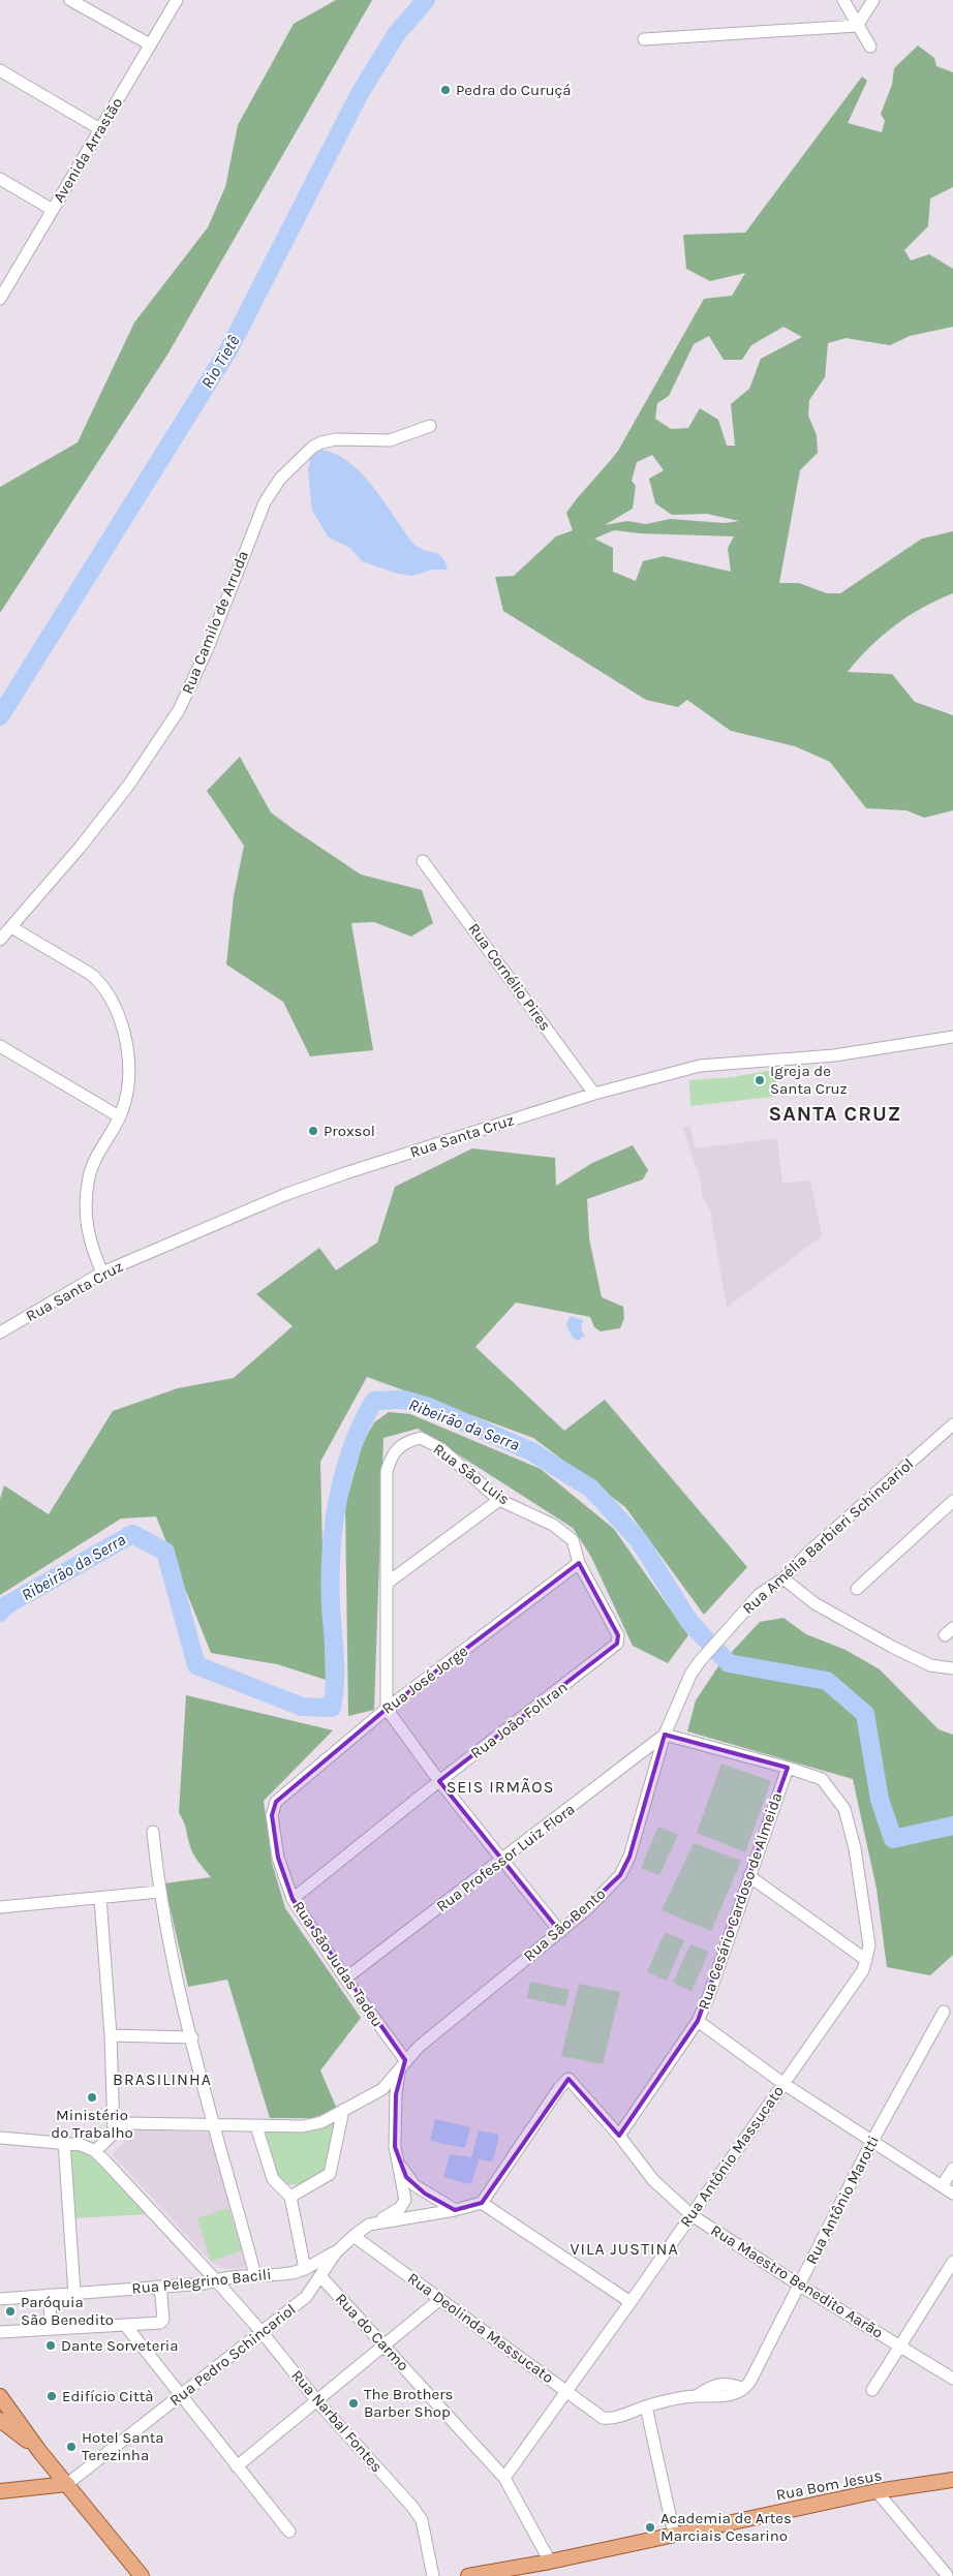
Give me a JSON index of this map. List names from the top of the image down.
{
  "streets": {
    "main road": ["Rua Bom Jesus"],
    "street": [
      "Avenida Arrastão",
      "Rua Camilo de Arruda",
      "Rua Cornélio Pires",
      "Rua Santa Cruz",
      "Rua São Luis",
      "Rua Amélia Barbieri Schincariol",
      "Rua José Jorge",
      "Rua João Foltran",
      "Rua Professor Luiz Flora",
      "Rua Cesário Cardoso de Almeida",
      "Rua São Bento",
      "Rua São Judas Tadeu",
      "Rua Antônio Massucato",
      "Rua Antônio Marotti",
      "Rua Pelegrino Bacili",
      "Rua Maestro Benedito Aarão",
      "Rua Deolinda Massucato",
      "Rua do Carmo",
      "Rua Pedro Schincariol",
      "Rua Narbal Fontes"
    ]
  },
  "crossings": [
    ["Rua Cornélio Pires", "Rua Santa Cruz"],
    ["Rua São Luis", "Rua José Jorge"],
    ["Rua São Luis", "Rua João Foltran"],
    ["Rua Amélia Barbieri Schincariol", "Rua Professor Luiz Flora"],
    ["Rua Amélia Barbieri Schincariol", "Rua São Bento"],
    ["Rua José Jorge", "Rua São Judas Tadeu"],
    ["Rua João Foltran", "Rua São Judas Tadeu"],
    ["Rua Professor Luiz Flora", "Rua São Bento"],
    ["Rua Professor Luiz Flora", "Rua São Judas Tadeu"],
    ["Rua Cesário Cardoso de Almeida", "Rua Maestro Benedito Aarão"],
    ["Rua São Bento", "Rua São Judas Tadeu"],
    ["Rua Antônio Massucato", "Rua Maestro Benedito Aarão"],
    ["Rua Antônio Massucato", "Rua Deolinda Massucato"],
    ["Rua Antônio Massucato", "Rua do Carmo"],
    ["Rua Antônio Marotti", "Rua Maestro Benedito Aarão"],
    ["Rua Antônio Marotti", "Rua Deolinda Massucato"],
    ["Rua Pelegrino Bacili", "Rua Pedro Schincariol"],
    ["Rua Pelegrino Bacili", "Rua Narbal Fontes"],
    ["Rua do Carmo", "Rua Pedro Schincariol"],
    ["Rua do Carmo", "Rua Bom Jesus"],
    ["Rua Pedro Schincariol", "Rua Narbal Fontes"]
  ],
  "districts": [
    "SANTA CRUZ",
    "SEIS IRMÃOS",
    "BRASILINHA",
    "VILA JUSTINA"
  ],
  "water": ["Rio Tietê", "Ribeirão da Serra"],
  "places": [
    "Pedra do Curuçá",
    "Igreja de Santa Cruz",
    "Proxsol",
    "Ministério do Trabalho",
    "Paróquia São Benedito",
    "Dante Sorveteria",
    "Edifício Città",
    "The Brothers Barber Shop",
    "Hotel Santa Terezinha",
    "Academia de Artes Marciais Cesarino"
  ]
}
